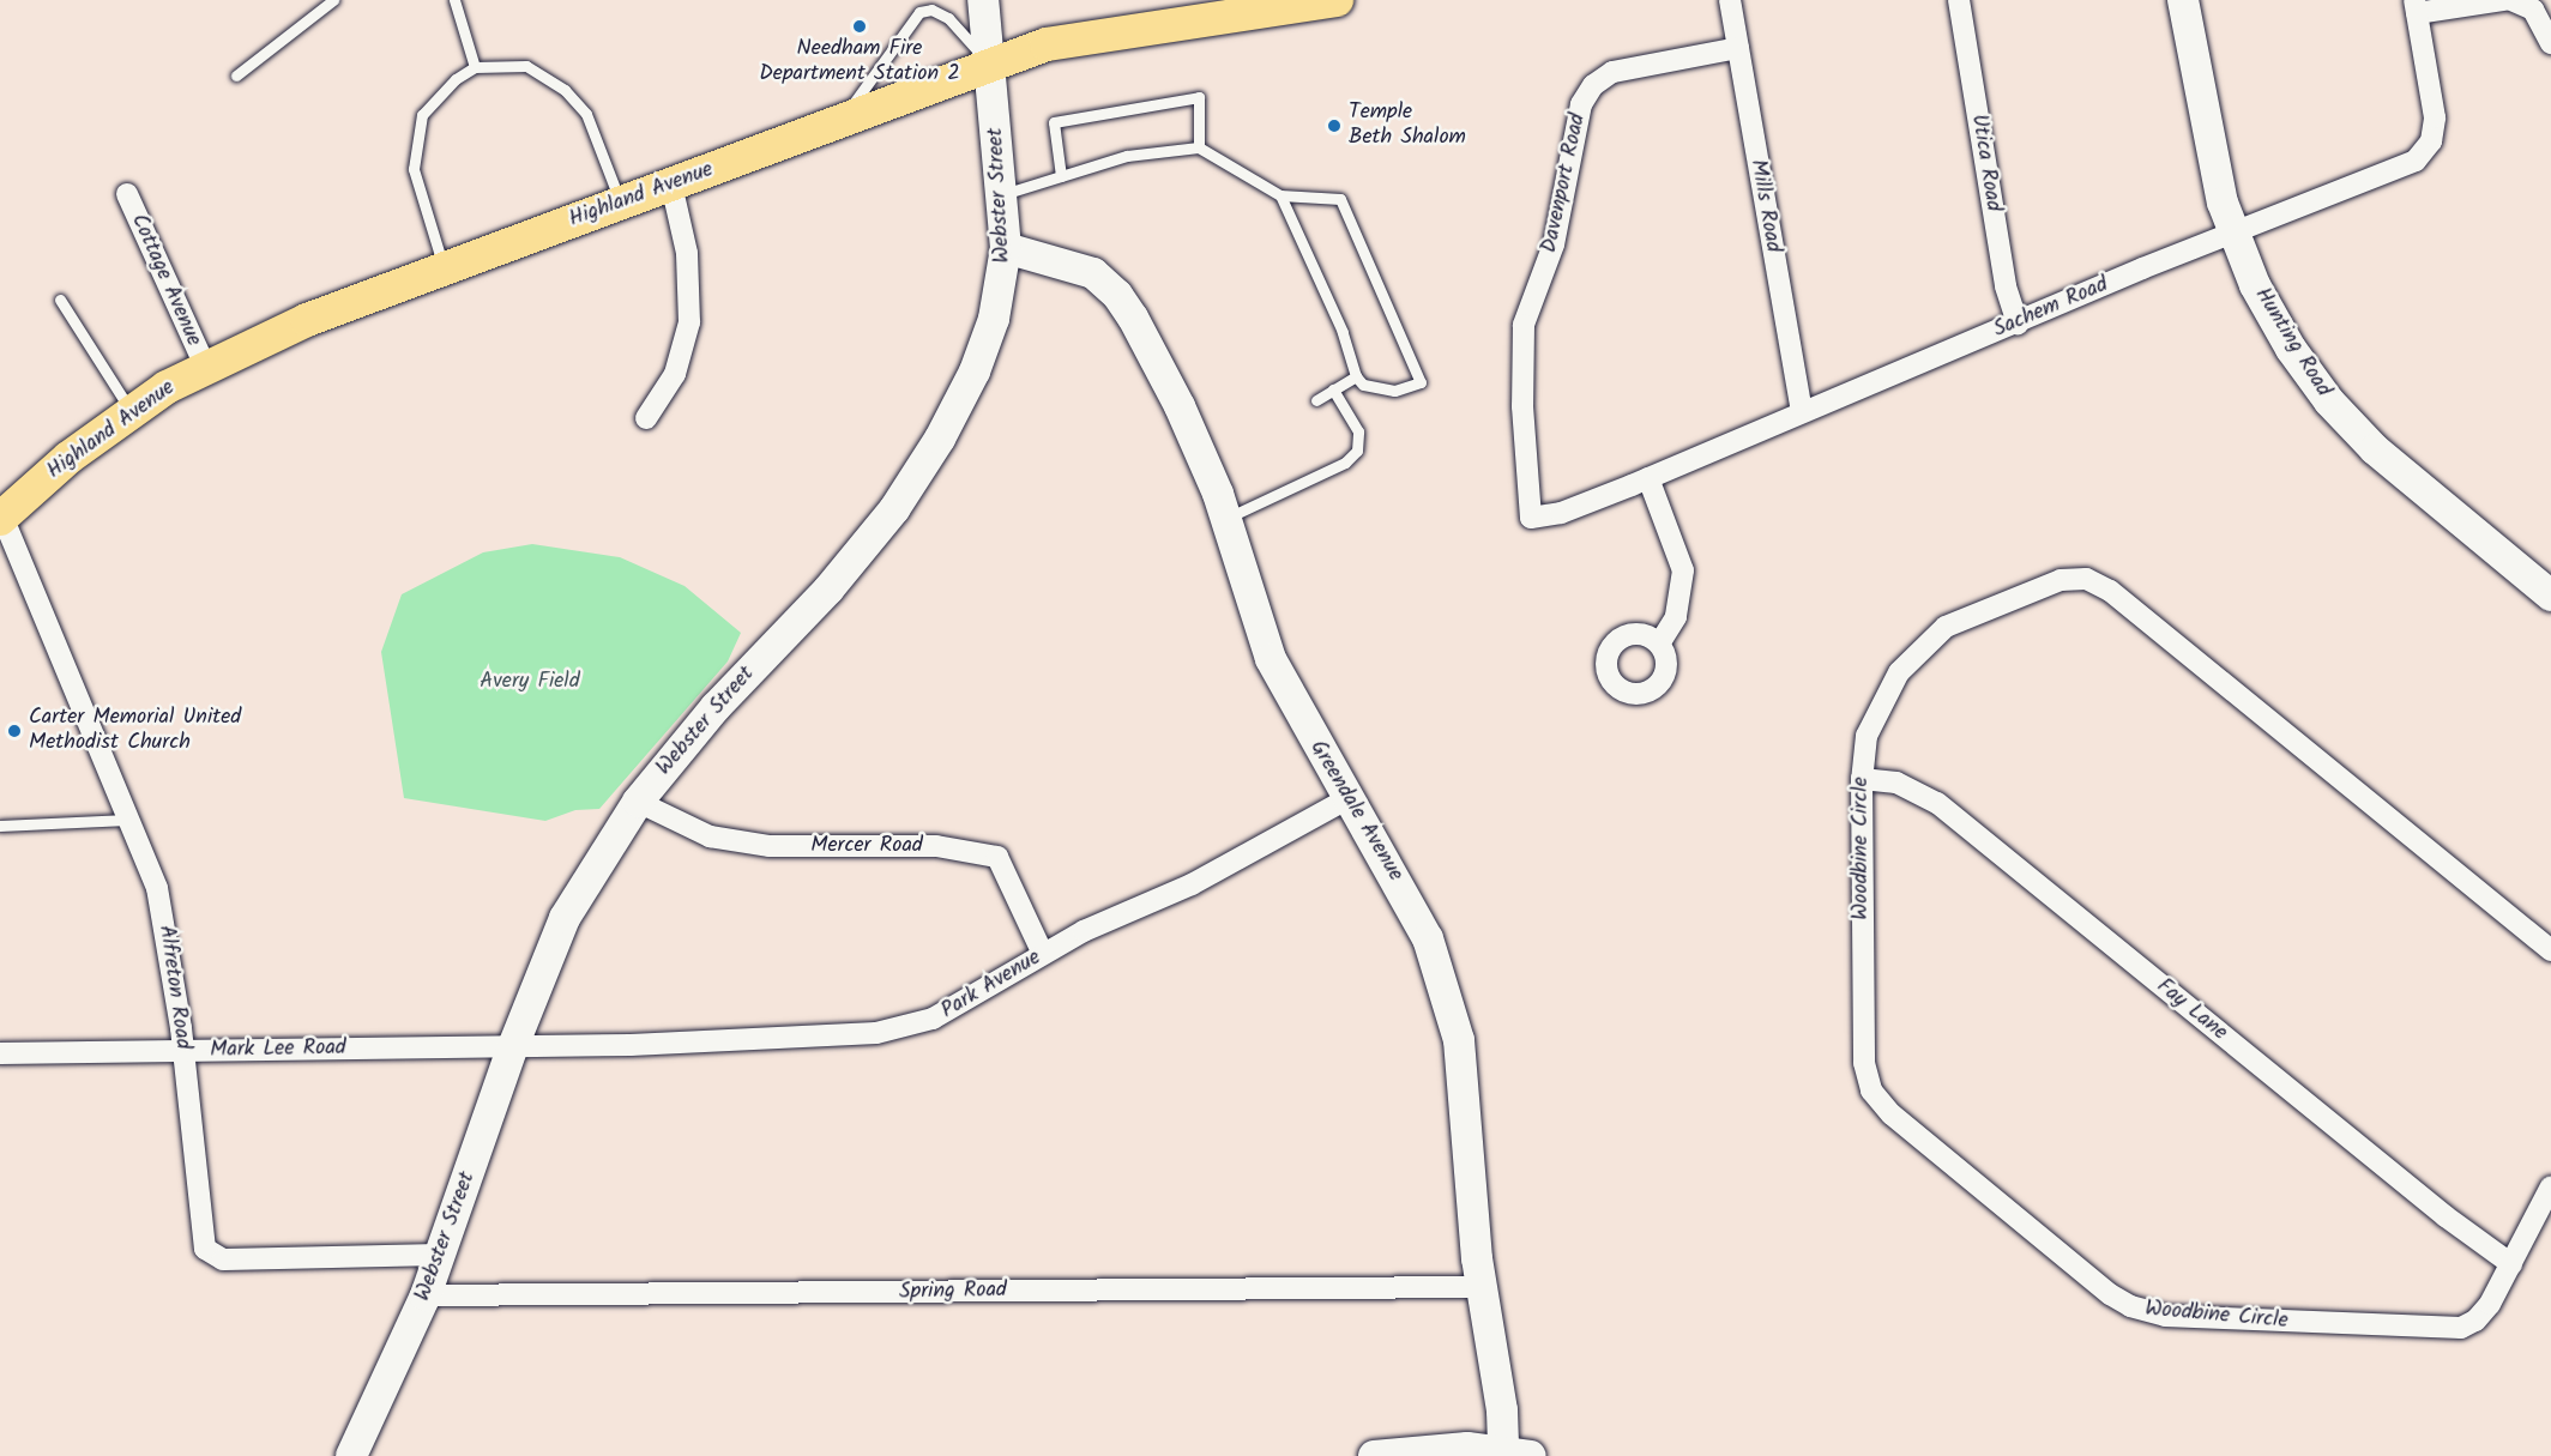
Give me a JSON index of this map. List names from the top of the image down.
{
  "streets": {
    "main road": ["Highland Avenue"],
    "street": [
      "Utica Road",
      "Davenport Road",
      "Webster Street",
      "Mills Road",
      "Cottage Avenue",
      "Sachem Road",
      "Hunting Road",
      "Greendale Avenue",
      "Mercer Road",
      "Woodbine Circle",
      "Park Avenue",
      "Alfreton Road",
      "Fay Lane",
      "Mark Lee Road",
      "Spring Road"
    ]
  },
  "crossings": [
    ["Utica Road", "Sachem Road"],
    ["Davenport Road", "Mills Road"],
    ["Davenport Road", "Sachem Road"],
    ["Highland Avenue", "Webster Street"],
    ["Highland Avenue", "Cottage Avenue"],
    ["Highland Avenue", "Alfreton Road"],
    ["Webster Street", "Greendale Avenue"],
    ["Webster Street", "Mercer Road"],
    ["Webster Street", "Park Avenue"],
    ["Webster Street", "Alfreton Road"],
    ["Webster Street", "Mark Lee Road"],
    ["Webster Street", "Spring Road"],
    ["Mills Road", "Sachem Road"],
    ["Sachem Road", "Hunting Road"],
    ["Greendale Avenue", "Park Avenue"],
    ["Greendale Avenue", "Spring Road"],
    ["Mercer Road", "Park Avenue"],
    ["Woodbine Circle", "Fay Lane"],
    ["Park Avenue", "Mark Lee Road"],
    ["Alfreton Road", "Mark Lee Road"]
  ],
  "parks": ["Avery Field"],
  "places": ["Needham Fire Department Station 2", "Temple Beth Shalom", "Carter Memorial United Methodist Church"]
}
